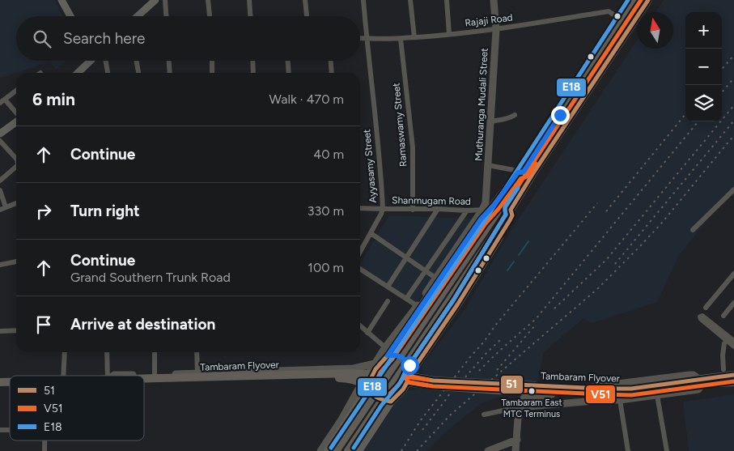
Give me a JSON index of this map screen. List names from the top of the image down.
{
  "streets": {
    "main road": ["Tambaram Flyover"],
    "street": [
      "Rajaji Road",
      "Muthuranga Mudali Street",
      "Ramaswamy Street",
      "Ayyasamy Street",
      "Shanmugam Road"
    ]
  },
  "crossings": [
    ["Rajaji Road", "Muthuranga Mudali Street"],
    ["Rajaji Road", "Ramaswamy Street"],
    ["Rajaji Road", "Ayyasamy Street"],
    ["Muthuranga Mudali Street", "Shanmugam Road"],
    ["Ramaswamy Street", "Shanmugam Road"],
    ["Ayyasamy Street", "Shanmugam Road"]
  ],
  "places": ["Tambaram East MTC Terminus"],
  "lines": ["transit line 51", "transit line V51", "transit line E18"],
  "legend": ["51", "V51", "E18"],
  "north": "top",
  "page": {
    "map_buttons": ["+", "−"],
    "search": "Search here",
    "heading": ["6 min", "Walk · 470 m"],
    "list": [
      ["Continue", "40 m"],
      ["Turn right", "330 m"],
      ["Continue", "Grand Southern Trunk Road", "100 m"],
      "Arrive at destination"
    ]
  }
}
